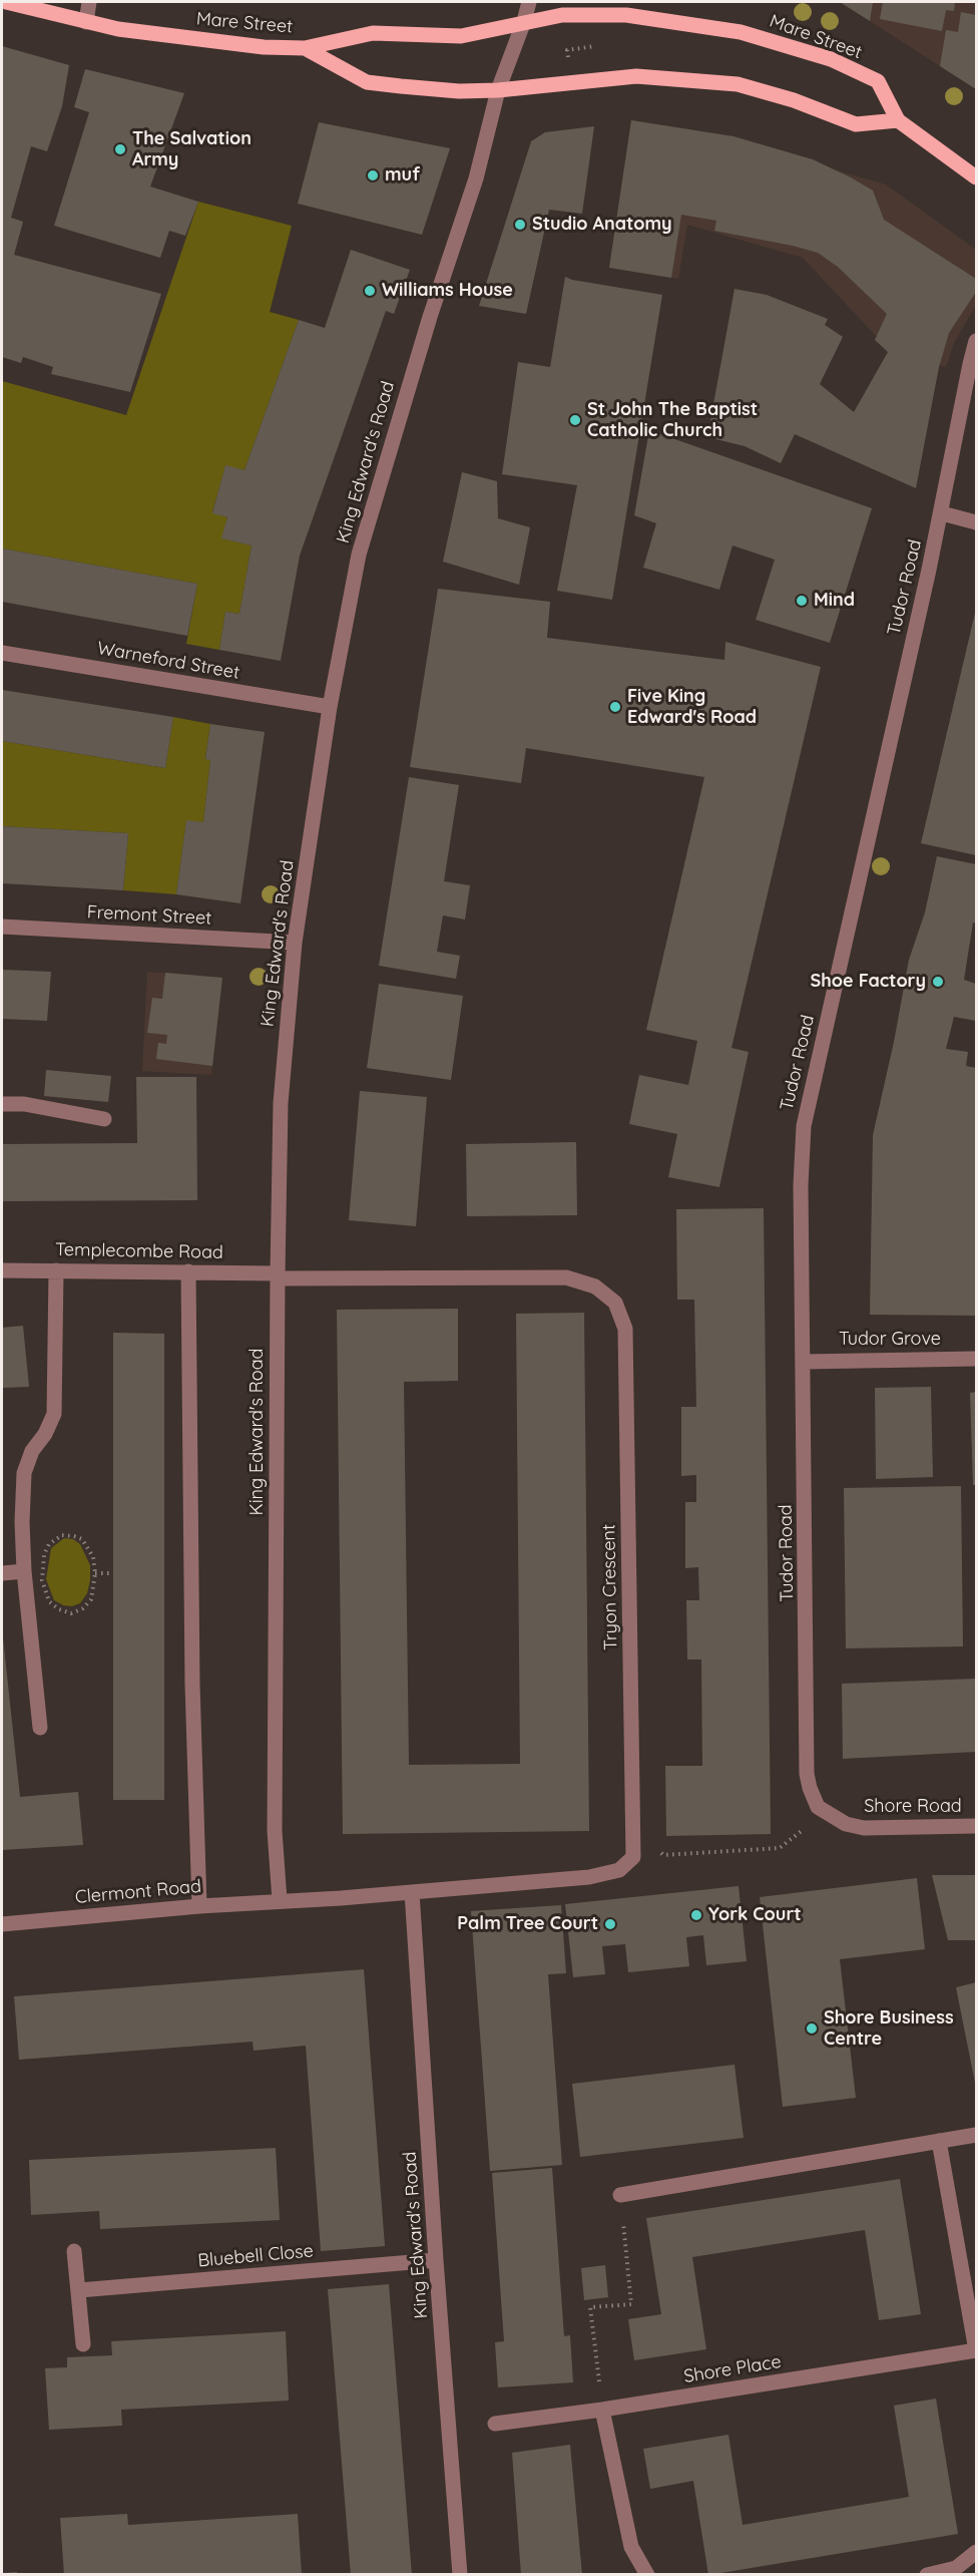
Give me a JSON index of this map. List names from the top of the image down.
{
  "streets": {
    "main road": ["Mare Street"],
    "street": [
      "King Edward's Road",
      "Tudor Road",
      "Warneford Street",
      "Fremont Street",
      "Templecombe Road",
      "Tudor Grove",
      "Tryon Crescent",
      "Shore Road",
      "Clermont Road",
      "Bluebell Close",
      "Shore Place"
    ]
  },
  "crossings": [
    ["Mare Street", "King Edward's Road"],
    ["King Edward's Road", "Warneford Street"],
    ["King Edward's Road", "Fremont Street"],
    ["King Edward's Road", "Templecombe Road"],
    ["King Edward's Road", "Tryon Crescent"],
    ["King Edward's Road", "Clermont Road"],
    ["King Edward's Road", "Bluebell Close"],
    ["Tudor Road", "Tudor Grove"],
    ["Tudor Road", "Shore Road"],
    ["Templecombe Road", "Tryon Crescent"],
    ["Tryon Crescent", "Clermont Road"]
  ],
  "places": [
    "The Salvation Army",
    "muf",
    "Studio Anatomy",
    "Williams House",
    "St John The Baptist Catholic Church",
    "Mind",
    "Five King Edward's Road",
    "Shoe Factory",
    "York Court",
    "Palm Tree Court",
    "Shore Business Centre"
  ]
}
